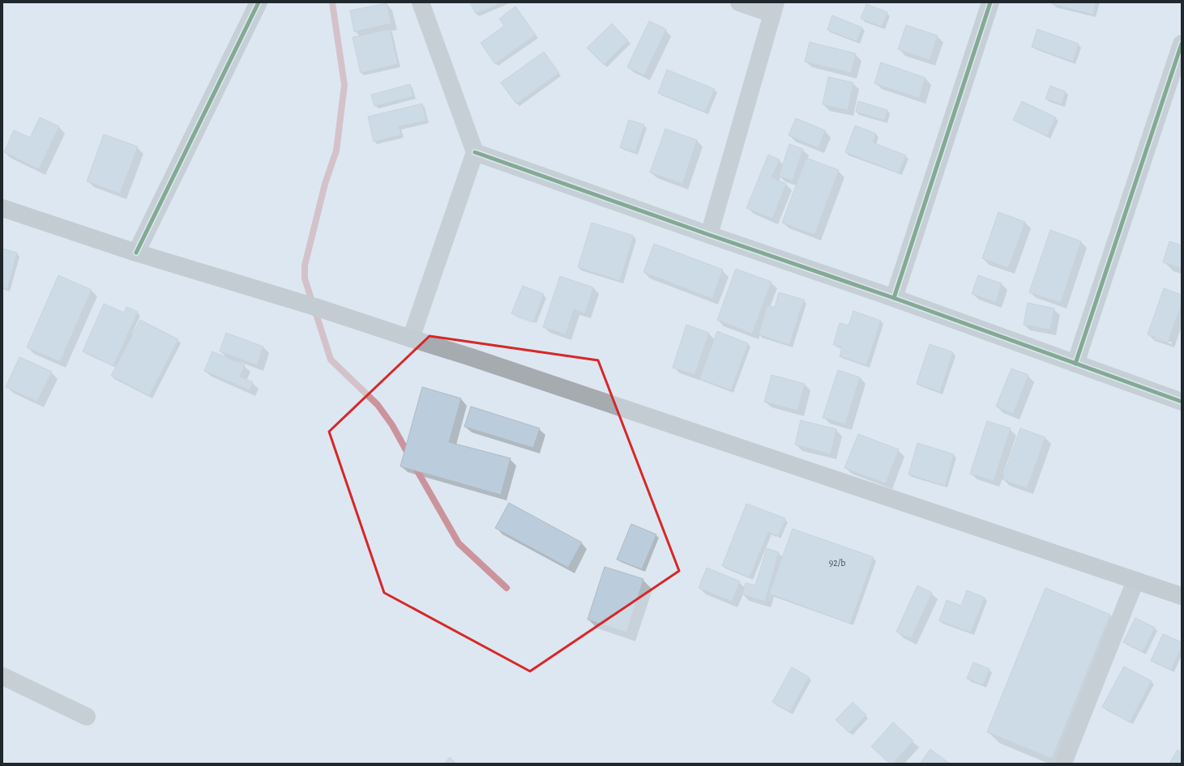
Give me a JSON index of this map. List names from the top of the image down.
{
  "house_numbers": ["92/b"]
}
